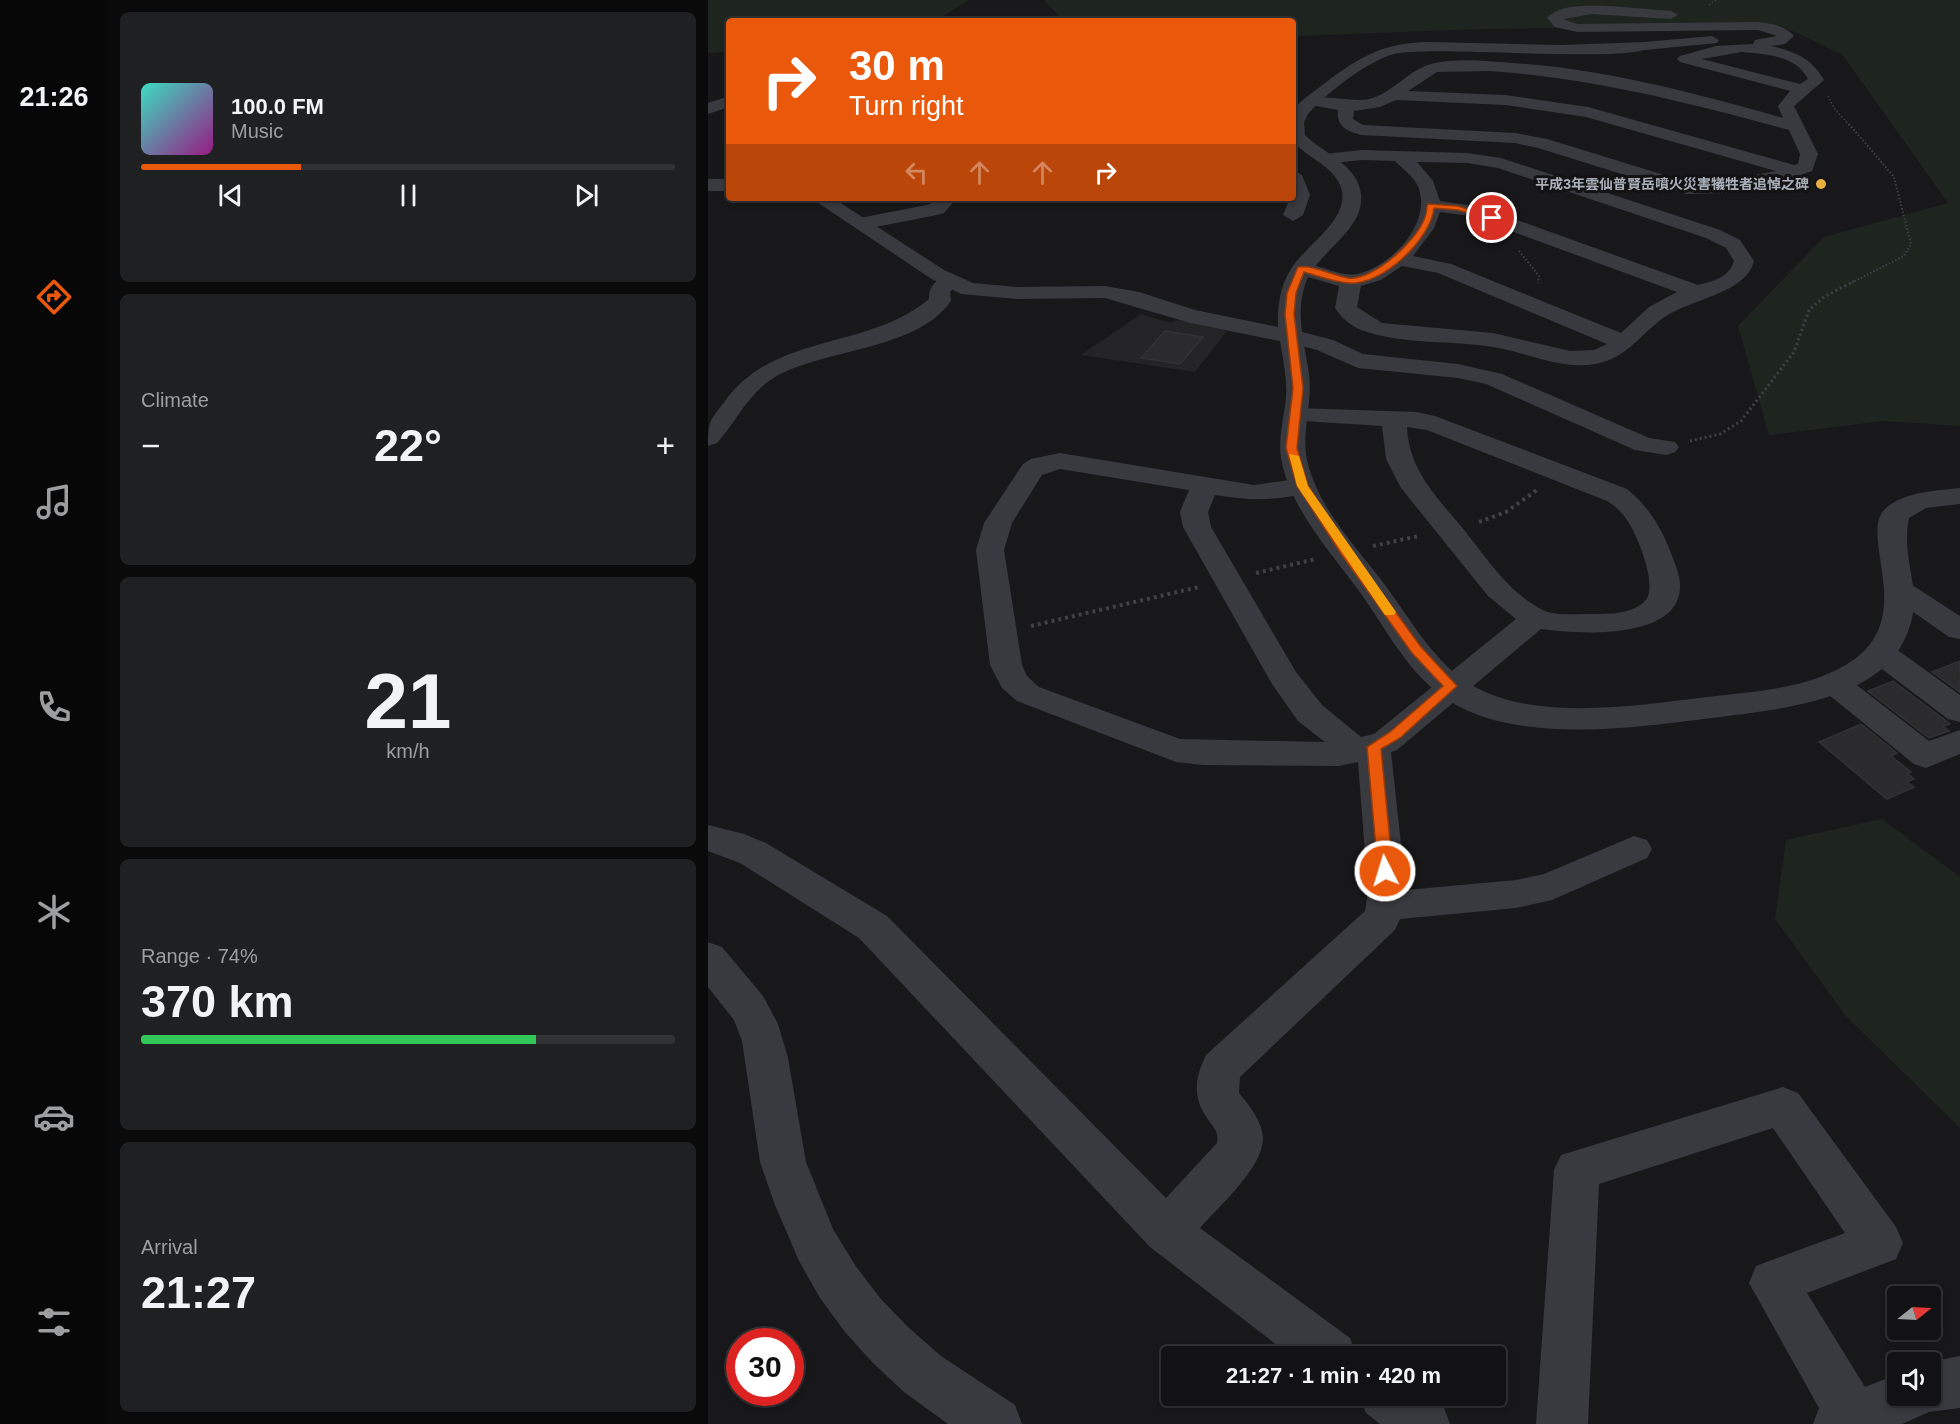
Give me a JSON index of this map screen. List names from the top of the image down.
{
  "places": ["平成3年雲仙普賢岳噴火災害犠牲者追悼之碑"],
  "north": "right",
  "page": {
    "tabs": "21:26",
    "turn": ["30 m", "Turn right"],
    "song": ["100.0 FM", "Music"],
    "tile": [
      "Climate",
      ["21", "km/h"],
      ["Range · 74%", "370 km"],
      ["Arrival", "21:27"]
    ],
    "heat": ["−", "22°", "+"],
    "limit": "30",
    "trip": "21:27 · 1 min · 420 m"
  }
}
